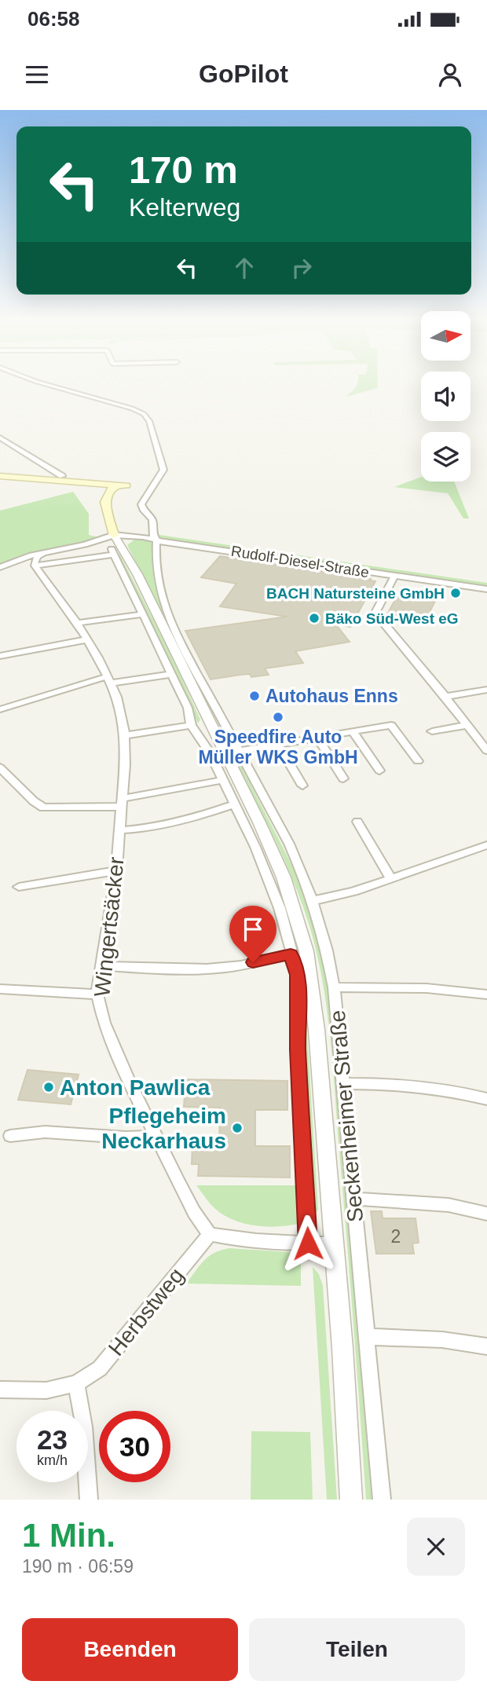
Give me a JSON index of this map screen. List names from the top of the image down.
{
  "streets": {
    "street": [
      "Rudolf-Diesel-Straße",
      "Wingertsäcker",
      "Seckenheimer Straße",
      "Herbstweg"
    ]
  },
  "crossings": [
    ["Rudolf-Diesel-Straße", "Seckenheimer Straße"],
    ["Wingertsäcker", "Herbstweg"]
  ],
  "places": [
    "BACH Natursteine GmbH",
    "Bäko Süd-West eG",
    "Autohaus Enns",
    "Speedfire Auto Müller WKS GmbH",
    "Anton Pawlica",
    "Pflegeheim Neckarhaus"
  ],
  "house_numbers": ["2"],
  "north": "right",
  "page": {
    "status": "06:58",
    "header": "GoPilot",
    "turn": ["170 m", "Kelterweg"],
    "speed": "23 km/h",
    "limit": "30",
    "heading": ["1 Min.", "190 m · 06:59"],
    "buttons": ["Beenden", "Teilen"]
  }
}
